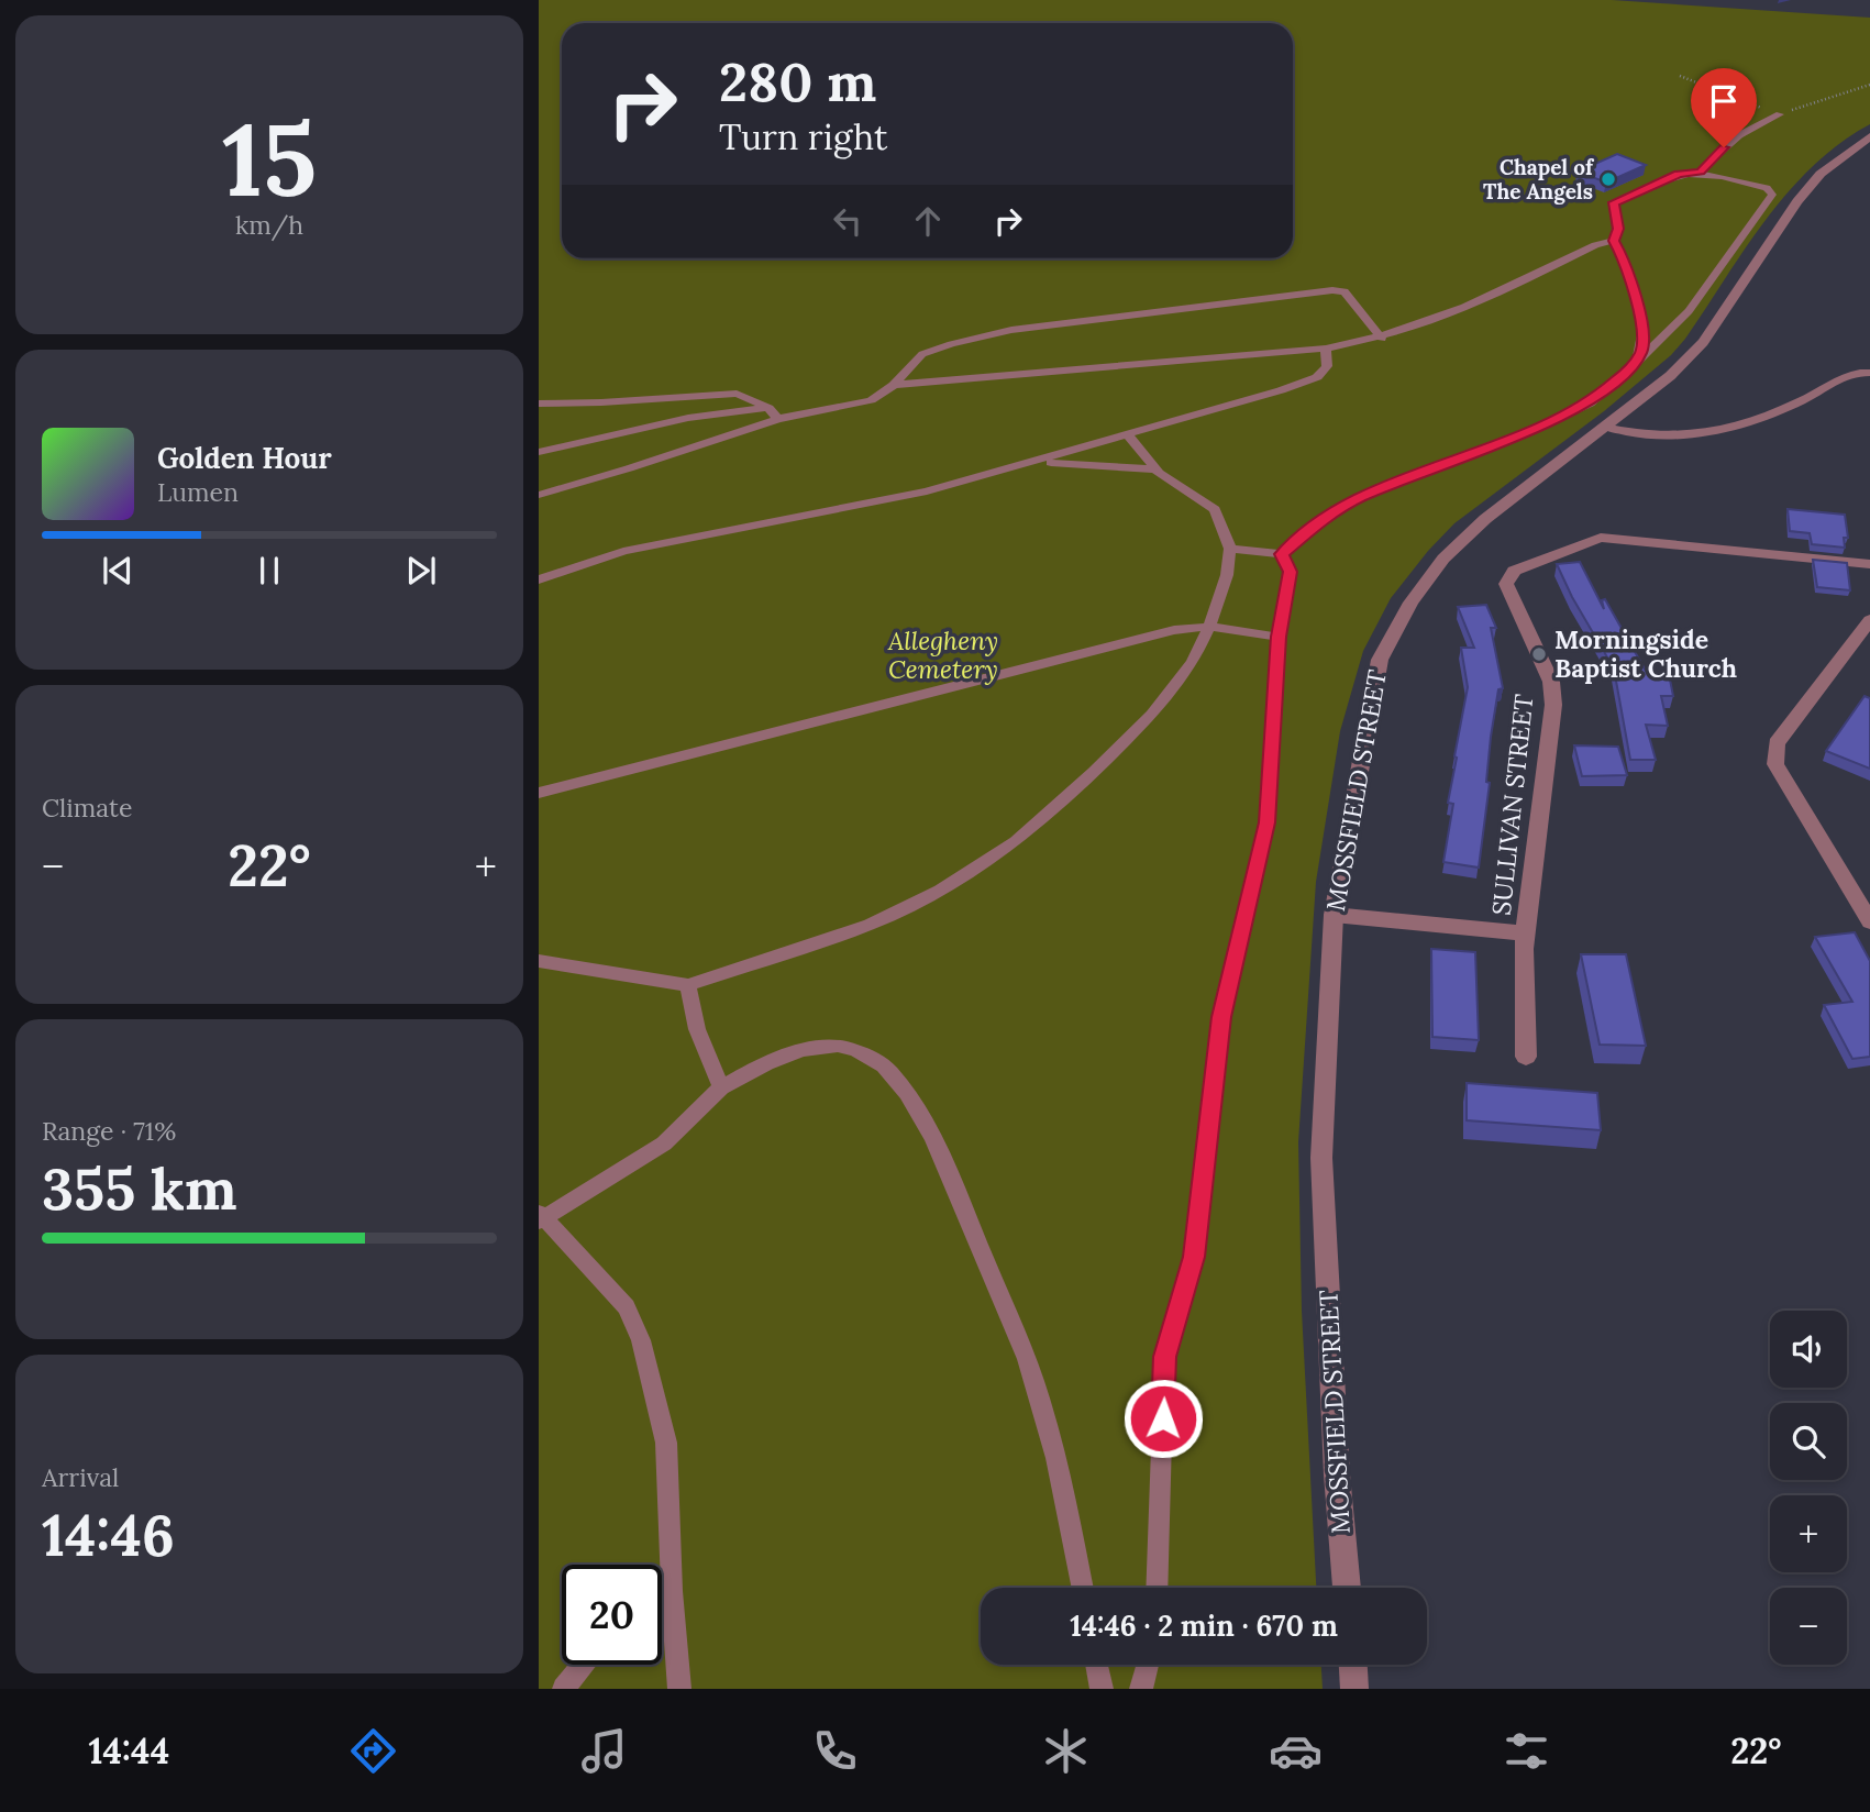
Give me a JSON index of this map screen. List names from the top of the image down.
{
  "streets": {
    "street": ["MOSSFIELD STREET", "SULLIVAN STREET"]
  },
  "parks": ["Allegheny Cemetery"],
  "places": ["Chapel of The Angels", "Morningside Baptist Church"],
  "page": {
    "tile": [
      ["15", "km/h"],
      "Climate",
      ["Range · 71%", "355 km"],
      ["Arrival", "14:46"]
    ],
    "turn": ["280 m", "Turn right"],
    "song": ["Golden Hour", "Lumen"],
    "heat": ["−", "22°", "+"],
    "map_buttons": ["+", "−"],
    "limit": "20",
    "trip": "14:46 · 2 min · 670 m",
    "tabs": ["14:44", "22°"]
  }
}
